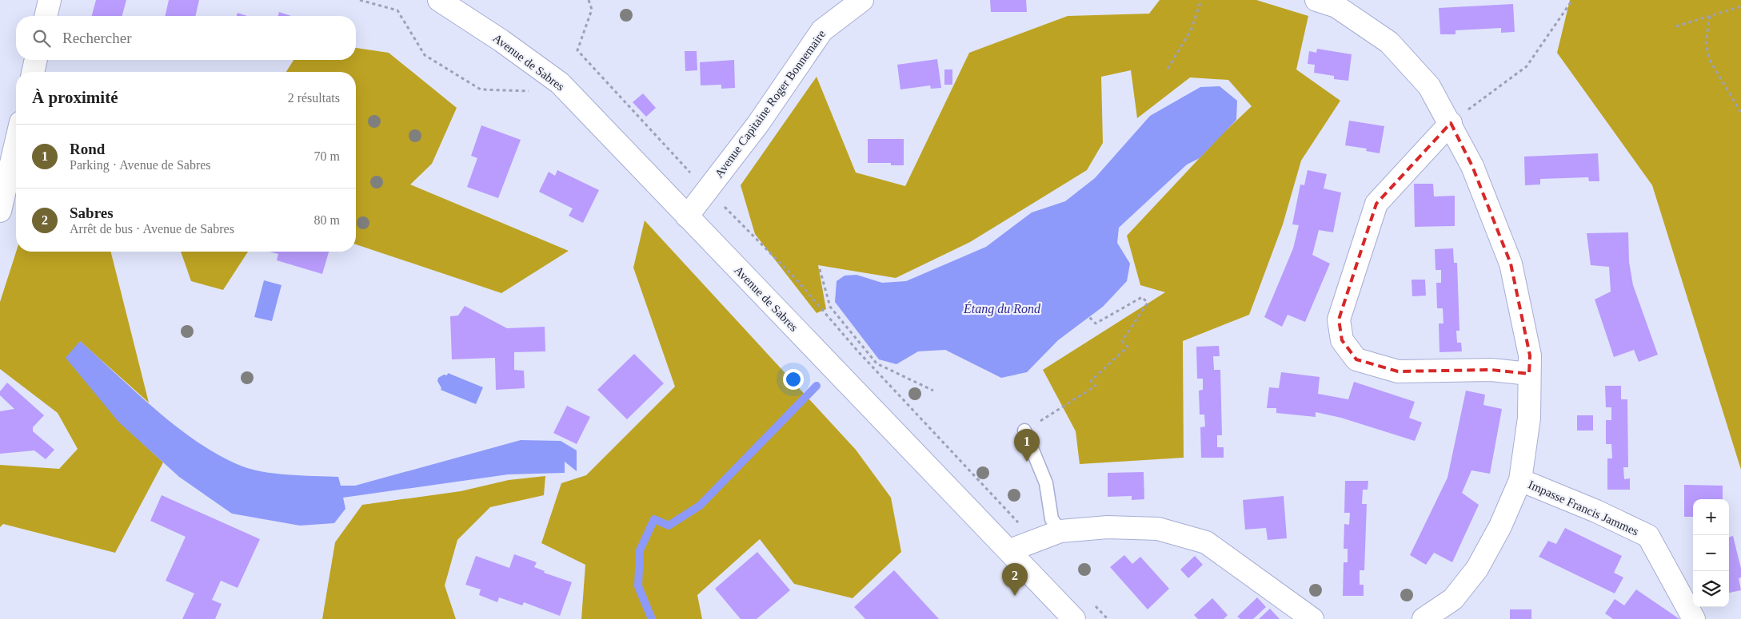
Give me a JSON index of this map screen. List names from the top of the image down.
{
  "streets": {
    "street": ["Avenue de Sabres", "Avenue Capitaine Roger Bonnemaire", "Impasse Francis Jammes"]
  },
  "crossings": [
    ["Avenue de Sabres", "Avenue Capitaine Roger Bonnemaire"]
  ],
  "water": ["Étang du Rond"],
  "page": {
    "search": "Rechercher",
    "heading": ["À proximité", "2 résultats"],
    "list": [
      {
        "mark": "1",
        "name": "Rond",
        "note": "Parking · Avenue de Sabres",
        "value": "70 m"
      },
      {
        "mark": "2",
        "name": "Sabres",
        "note": "Arrêt de bus · Avenue de Sabres",
        "value": "80 m"
      }
    ],
    "pins": ["1", "2"],
    "map_buttons": ["+", "−"]
  }
}
